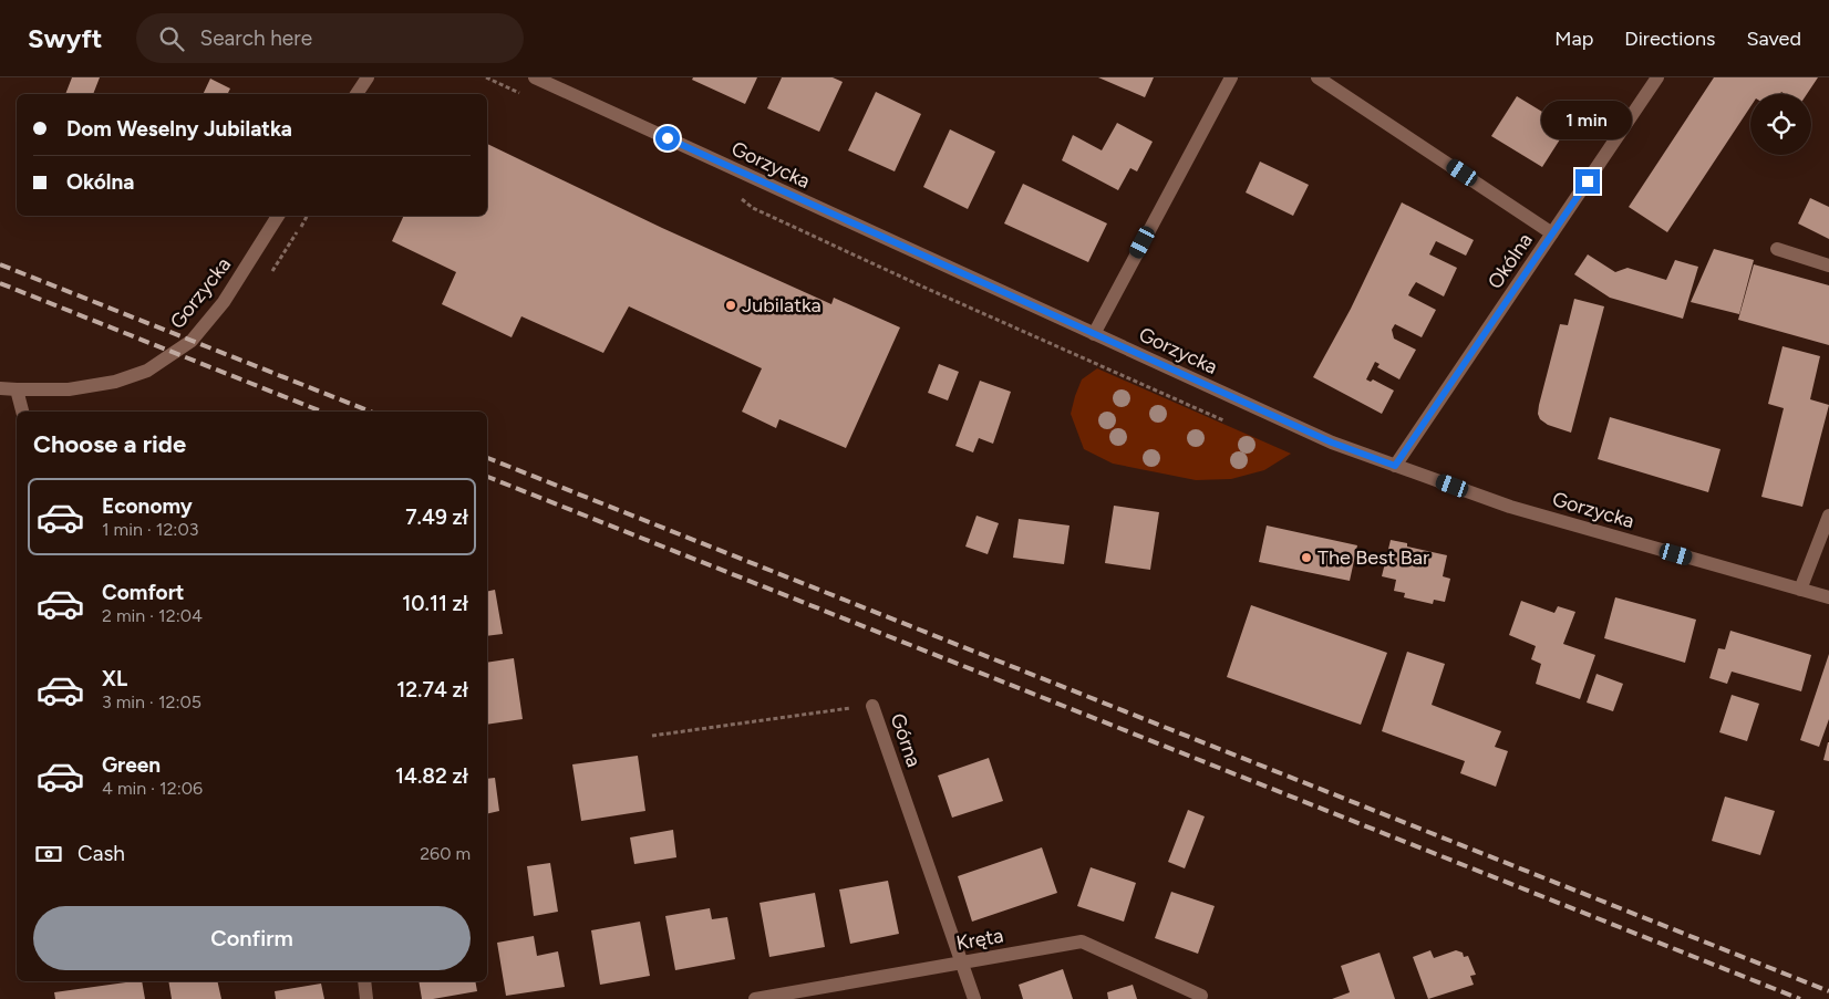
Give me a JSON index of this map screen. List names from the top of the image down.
{
  "streets": {
    "street": [
      "Gorzycka",
      "Okólna",
      "Górna",
      "Kręta"
    ]
  },
  "crossings": [
    ["Gorzycka", "Okólna"],
    ["Górna", "Kręta"]
  ],
  "places": ["Jubilatka", "The Best Bar"],
  "page": {
    "header": "Swyft",
    "search": "Search here",
    "nav": ["Map", "Directions", "Saved"],
    "banner": ["Dom Weselny Jubilatka", "Okólna"],
    "bubble": "1 min",
    "heading": "Choose a ride",
    "list": [
      {
        "name": "Economy",
        "note": "1 min · 12:03",
        "value": "7.49 zł"
      },
      {
        "name": "Comfort",
        "note": "2 min · 12:04",
        "value": "10.11 zł"
      },
      {
        "name": "XL",
        "note": "3 min · 12:05",
        "value": "12.74 zł"
      },
      {
        "name": "Green",
        "note": "4 min · 12:06",
        "value": "14.82 zł"
      }
    ],
    "pay": ["Cash", "260 m"],
    "buttons": "Confirm"
  }
}
